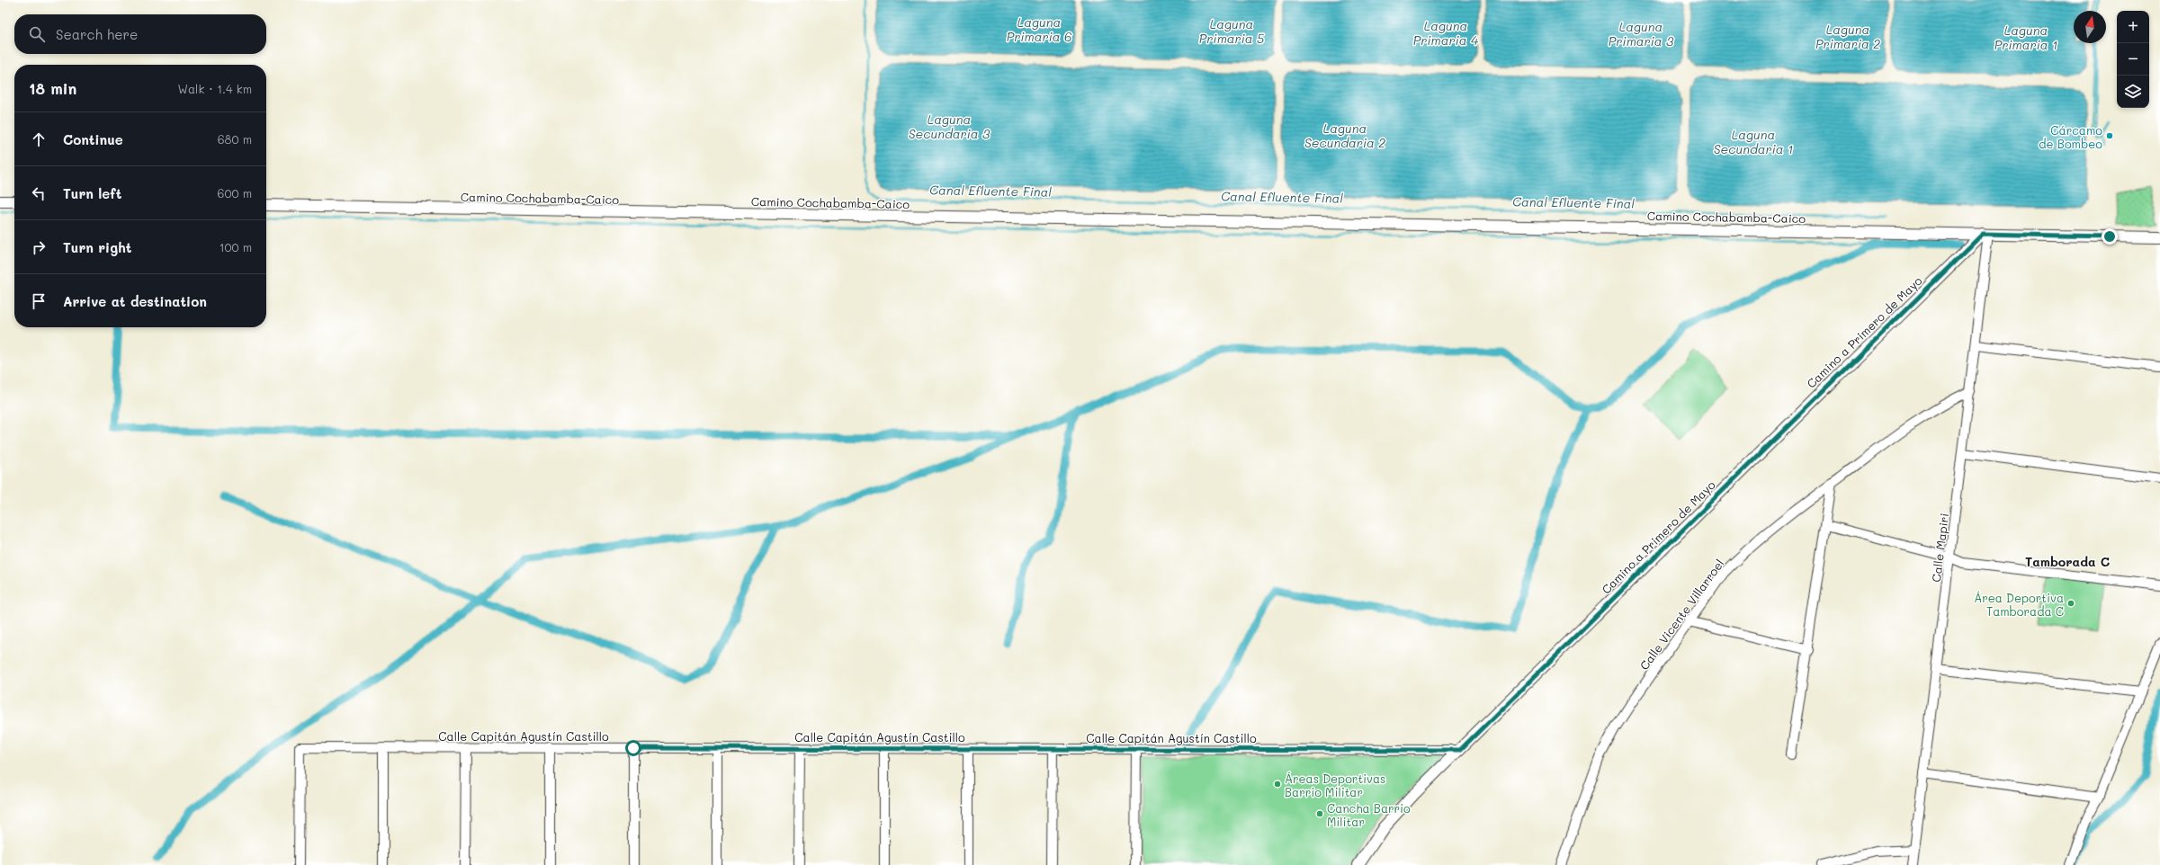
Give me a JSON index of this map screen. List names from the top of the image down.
{
  "streets": {
    "main road": ["Camino Cochabamba-Caico", "Camino a Primero de Mayo"],
    "street": ["Calle Mapiri", "Calle Vicente Villarroel", "Calle Capitán Agustín Castillo"]
  },
  "crossings": [
    ["Camino Cochabamba-Caico", "Camino a Primero de Mayo"],
    ["Camino Cochabamba-Caico", "Calle Mapiri"],
    ["Camino a Primero de Mayo", "Calle Mapiri"],
    ["Camino a Primero de Mayo", "Calle Capitán Agustín Castillo"],
    ["Calle Mapiri", "Calle Vicente Villarroel"]
  ],
  "districts": ["Tamborada C"],
  "water": [
    "Laguna Primaria 6",
    "Laguna Primaria 5",
    "Laguna Primaria 4",
    "Laguna Primaria 3",
    "Laguna Primaria 2",
    "Laguna Primaria 1",
    "Laguna Secundaria 3",
    "Laguna Secundaria 2",
    "Laguna Secundaria 1",
    "Canal Efluente Final"
  ],
  "places": [
    "Cárcamo de Bombeo",
    "Área Deportiva Tamborada C",
    "Áreas Deportivas Barrio Militar",
    "Cancha Barrio Militar"
  ],
  "north": "top",
  "page": {
    "map_buttons": ["+", "−"],
    "search": "Search here",
    "heading": ["18 min", "Walk · 1.4 km"],
    "list": [
      ["Continue", "680 m"],
      ["Turn left", "600 m"],
      ["Turn right", "100 m"],
      "Arrive at destination"
    ]
  }
}
